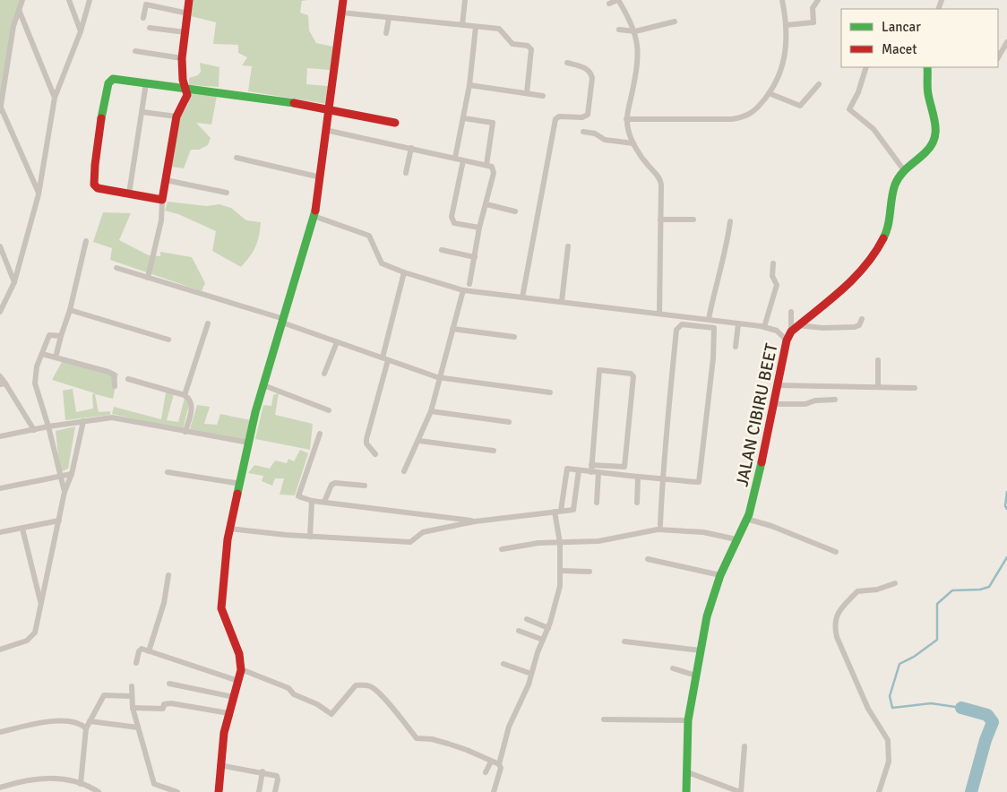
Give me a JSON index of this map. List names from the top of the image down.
{
  "streets": {
    "street": ["JALAN CIBIRU BEET"]
  },
  "legend": ["Lancar", "Macet"]
}
